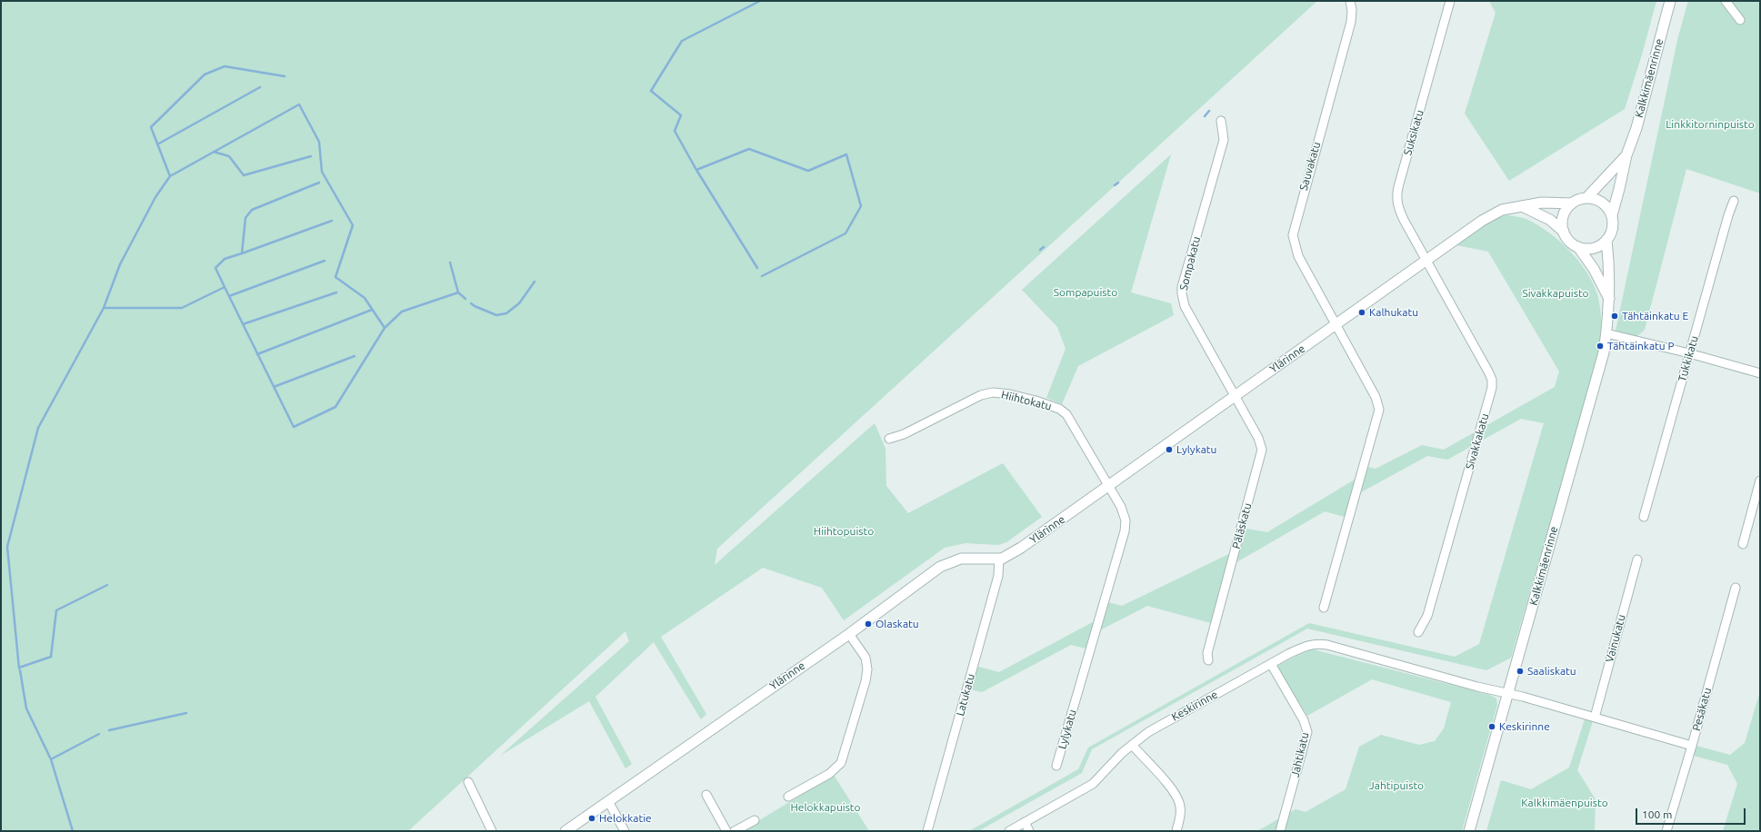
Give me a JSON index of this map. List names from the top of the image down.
{
  "streets": {
    "street": [
      "Kalkkimäenrinne",
      "Suksikatu",
      "Sauvakatu",
      "Sompakatu",
      "Ylärinne",
      "Tukkikatu",
      "Hiihtokatu",
      "Sivakkakatu",
      "Päläskatu",
      "Vainukatu",
      "Latukatu",
      "Keskirinne",
      "Pesäkatu",
      "Lylykatu",
      "Jahtikatu"
    ]
  },
  "crossings": [
    ["Kalkkimäenrinne", "Ylärinne"],
    ["Kalkkimäenrinne", "Keskirinne"],
    ["Suksikatu", "Ylärinne"],
    ["Suksikatu", "Sivakkakatu"],
    ["Sauvakatu", "Ylärinne"],
    ["Sompakatu", "Ylärinne"],
    ["Sompakatu", "Päläskatu"],
    ["Ylärinne", "Hiihtokatu"],
    ["Ylärinne", "Sivakkakatu"],
    ["Ylärinne", "Päläskatu"],
    ["Ylärinne", "Latukatu"],
    ["Ylärinne", "Lylykatu"],
    ["Hiihtokatu", "Lylykatu"],
    ["Keskirinne", "Jahtikatu"]
  ],
  "parks": [
    "Linkkitorninpuisto",
    "Sompapuisto",
    "Sivakkapuisto",
    "Hiihtopuisto",
    "Jahtipuisto",
    "Kalkkimäenpuisto",
    "Helokkapuisto"
  ],
  "places": [
    "Kalhukatu",
    "Tähtäinkatu E",
    "Tähtäinkatu P",
    "Lylykatu",
    "Olaskatu",
    "Saaliskatu",
    "Keskirinne",
    "Helokkatie"
  ],
  "scale_bar": "100 m"
}
